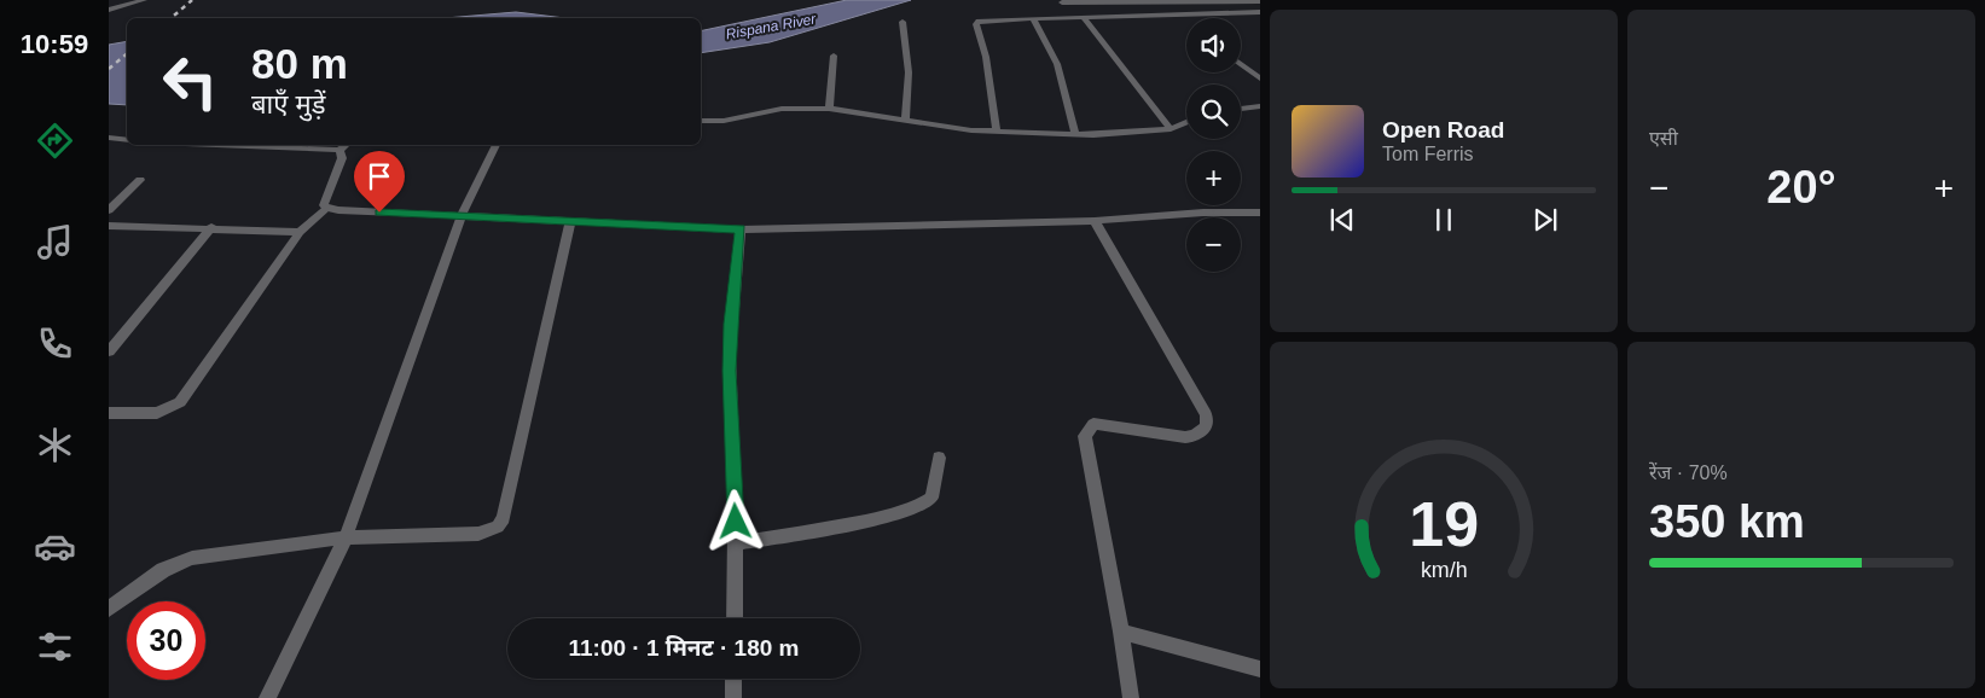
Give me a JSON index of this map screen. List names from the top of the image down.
{
  "water": ["Rispana River"],
  "page": {
    "tabs": "10:59",
    "tile": [
      "एसी",
      ["रेंज · 70%", "350 km"]
    ],
    "map_buttons": ["+", "−"],
    "turn": ["80 m", "बाएँ मुड़ें"],
    "song": ["Open Road", "Tom Ferris"],
    "heat": ["−", "20°", "+"],
    "limit": "30",
    "trip": "11:00 · 1 मिनट · 180 m",
    "gauge": ["19", "km/h"]
  }
}
